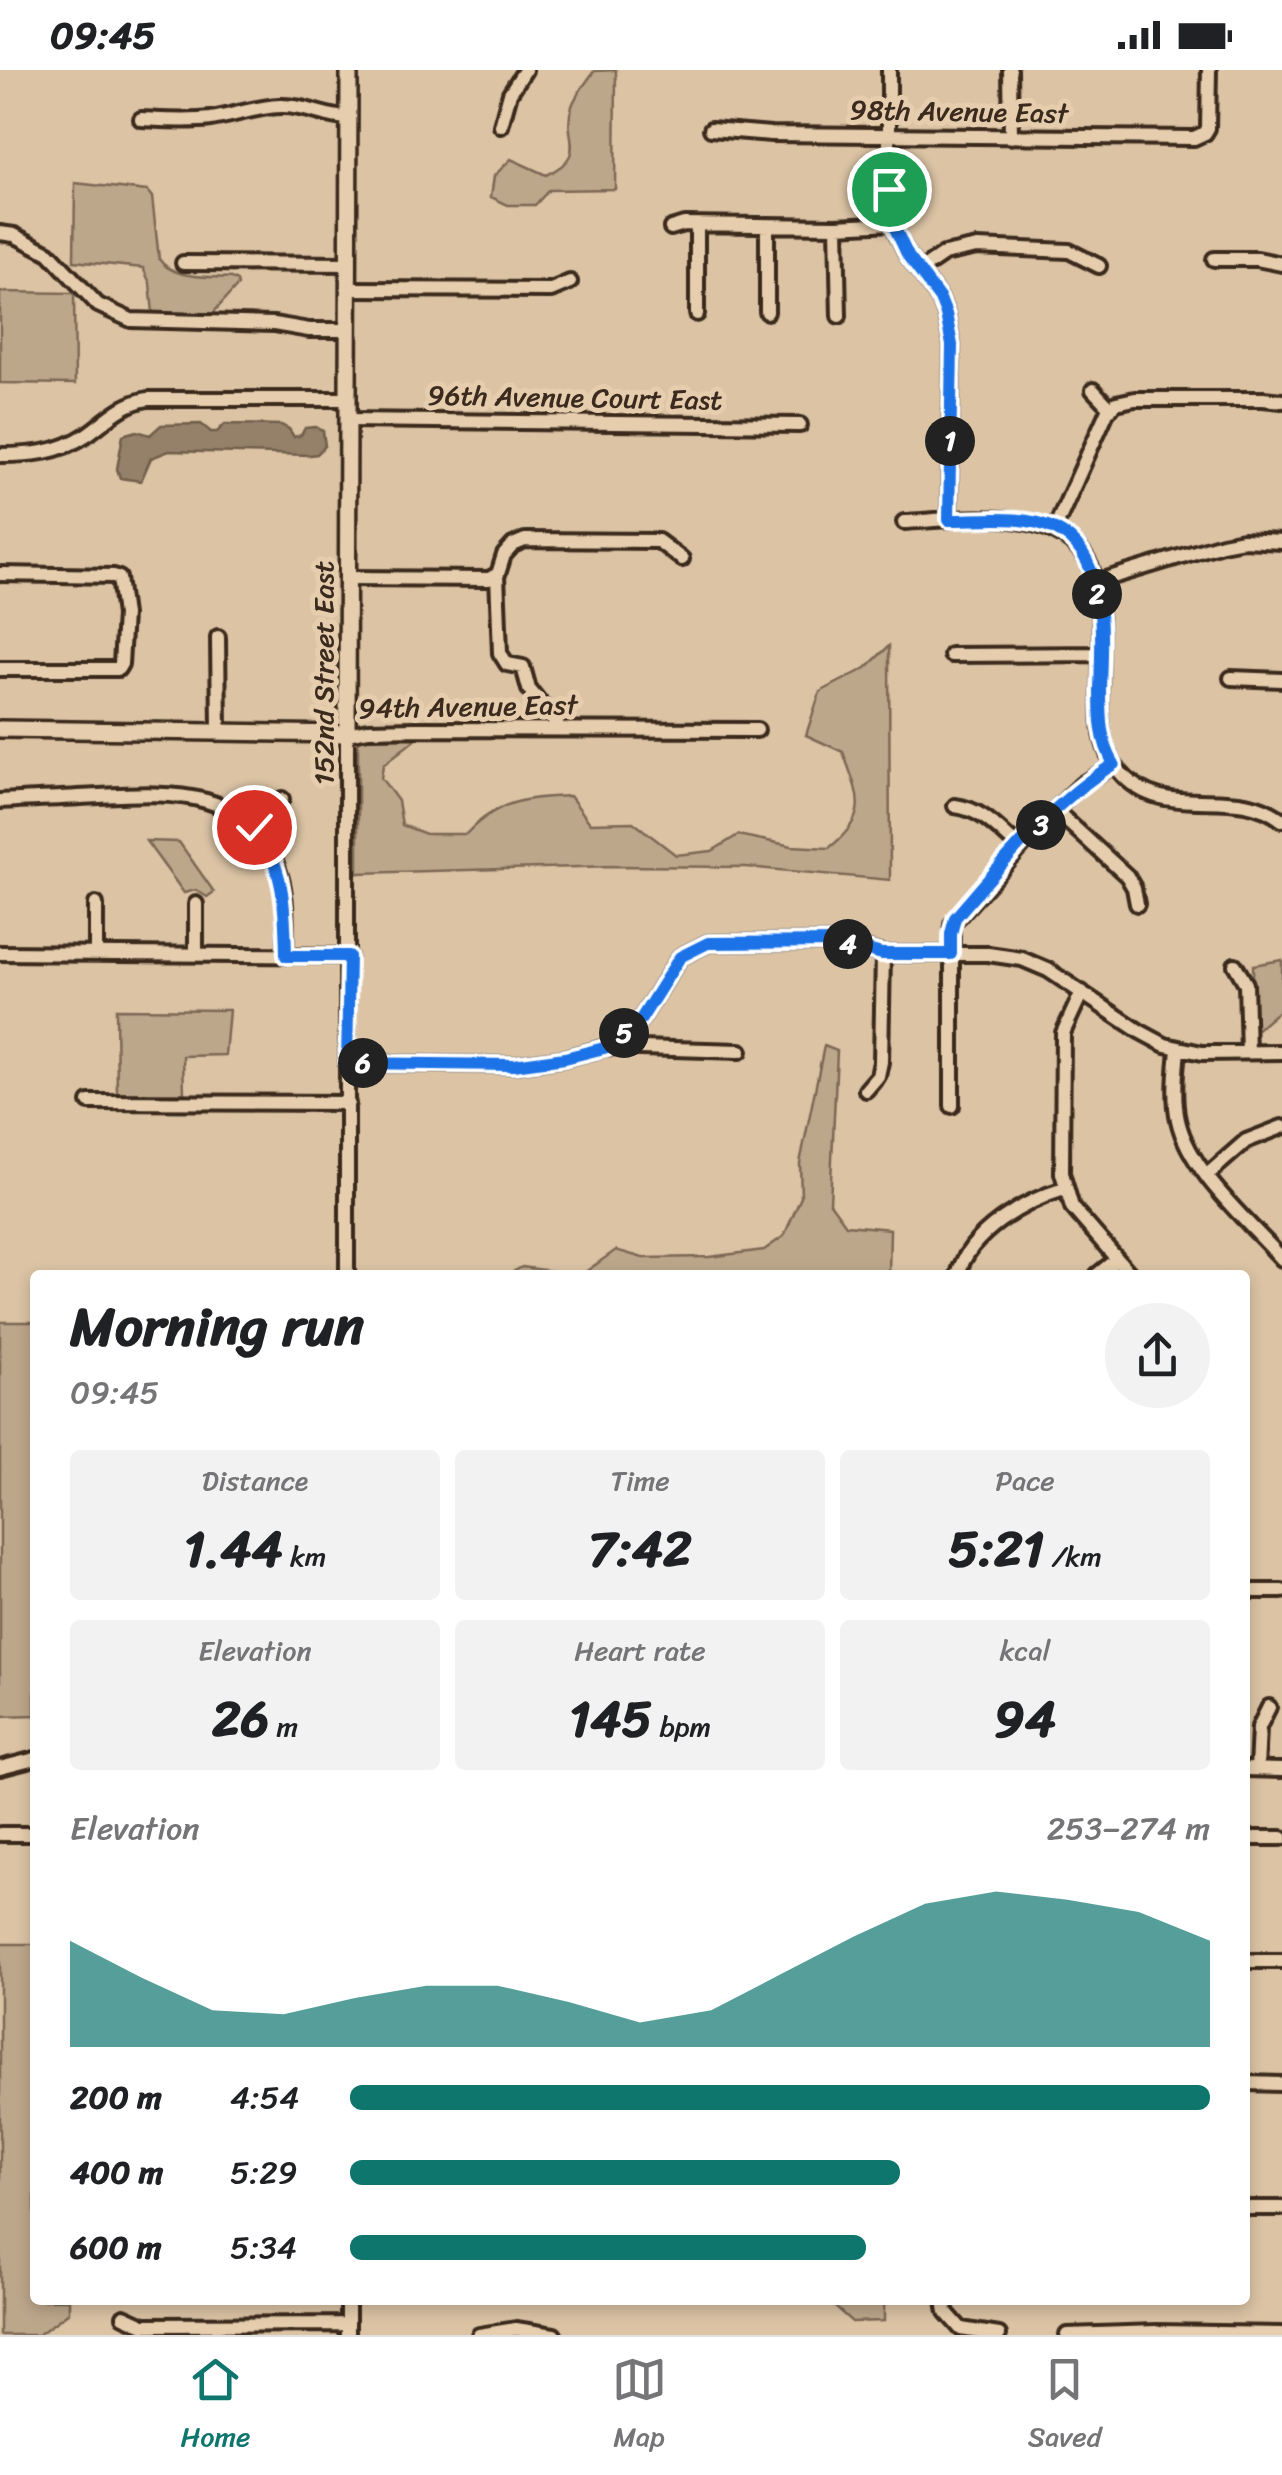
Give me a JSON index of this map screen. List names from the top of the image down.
{
  "streets": {
    "main road": ["152nd Street East", "94th Avenue East"],
    "street": ["98th Avenue East", "96th Avenue Court East"]
  },
  "crossings": [
    ["96th Avenue Court East", "152nd Street East"],
    ["152nd Street East", "94th Avenue East"]
  ],
  "page": {
    "status": "09:45",
    "pins": [
      "1",
      "2",
      "3",
      "4",
      "5",
      "6"
    ],
    "heading": ["Morning run", "09:45"],
    "stats": [
      ["Distance", "1.44 km"],
      ["Time", "7:42"],
      ["Pace", "5:21 /km"],
      ["Elevation", "26 m"],
      ["Heart rate", "145 bpm"],
      ["kcal", "94"]
    ],
    "chart": ["Elevation", "253–274 m"],
    "list": [
      {
        "name": "200 m",
        "note": "4:54"
      },
      {
        "name": "400 m",
        "note": "5:29"
      },
      {
        "name": "600 m",
        "note": "5:34"
      }
    ],
    "tabs": ["Home", "Map", "Saved"]
  }
}
